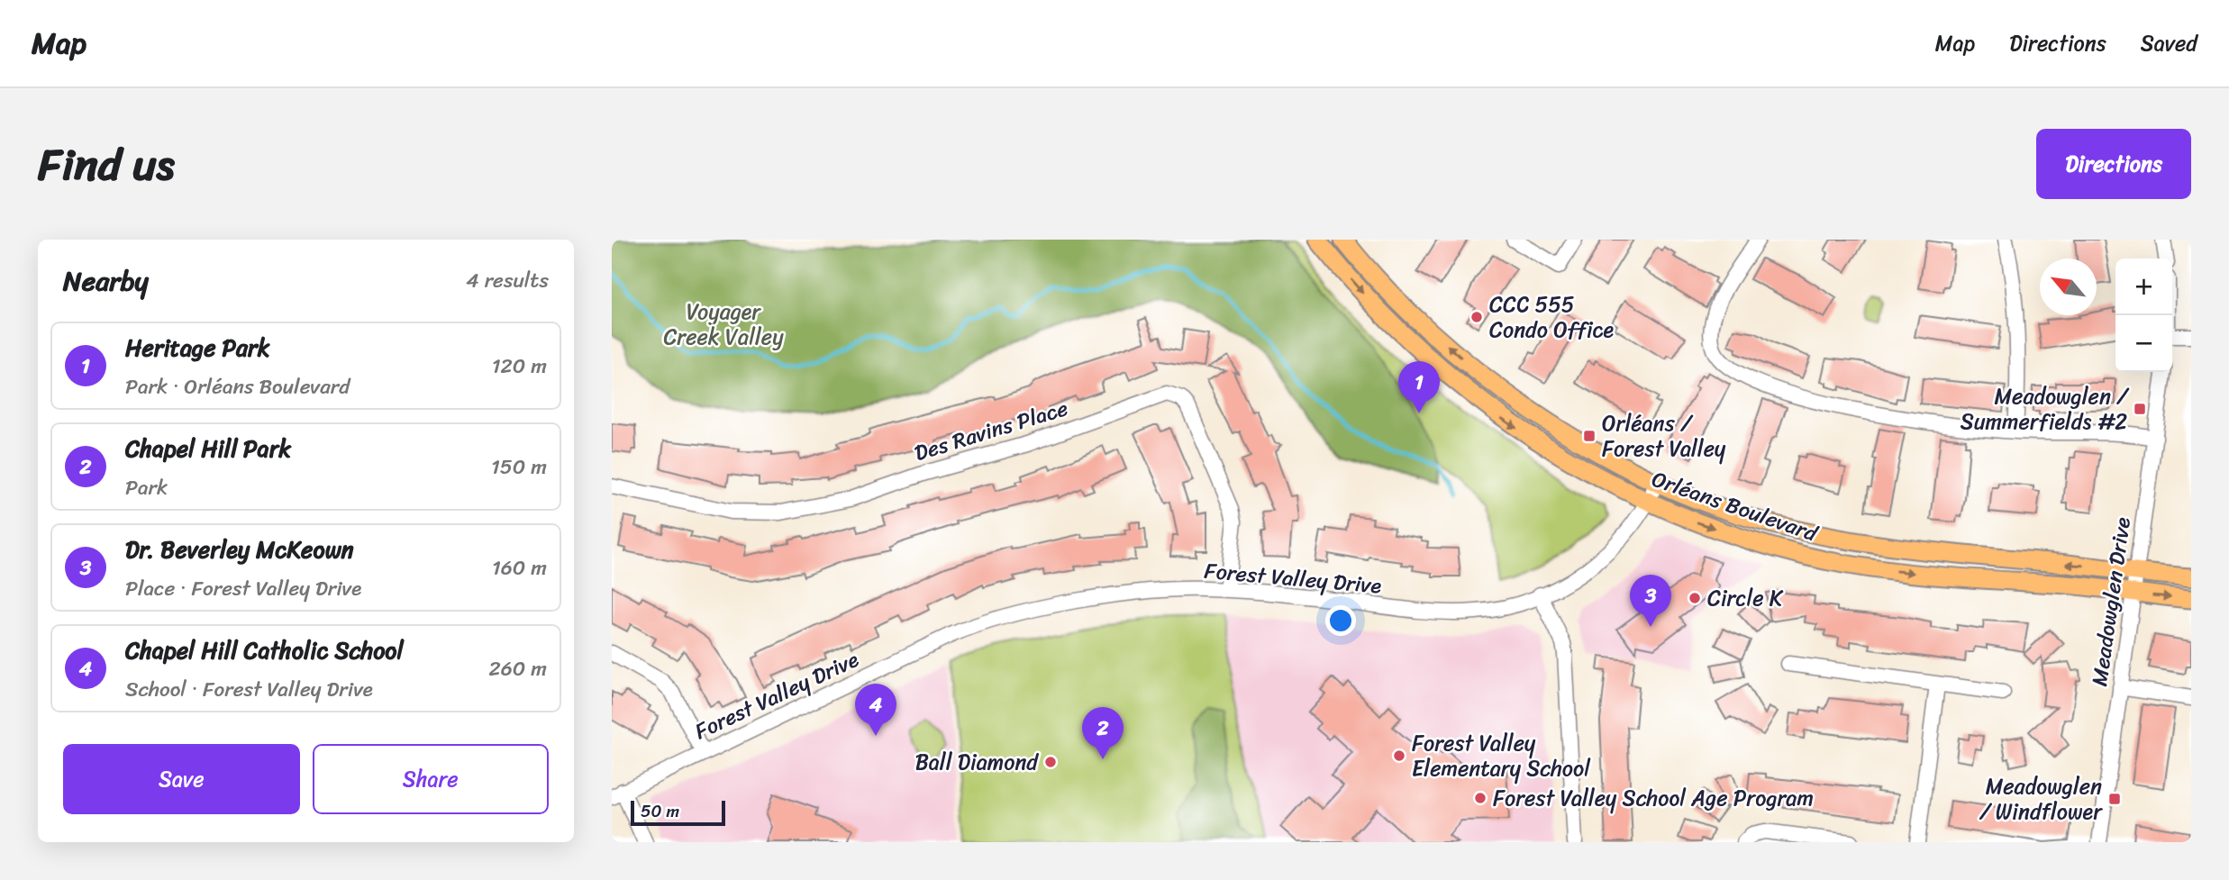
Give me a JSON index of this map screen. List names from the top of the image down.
{
  "streets": {
    "main road": ["Orléans Boulevard"],
    "street": ["Des Ravins Place", "Forest Valley Drive", "Meadowglen Drive"]
  },
  "crossings": [
    ["Des Ravins Place", "Forest Valley Drive"],
    ["Orléans Boulevard", "Forest Valley Drive"],
    ["Orléans Boulevard", "Meadowglen Drive"]
  ],
  "parks": ["Voyager Creek Valley"],
  "places": {
    "other": [
      "CCC 555 Condo Office",
      "Circle K",
      "Forest Valley Elementary School",
      "Ball Diamond",
      "Forest Valley School Age Program"
    ],
    "transit": ["Meadowglen / Summerfields #2", "Orléans / Forest Valley", "Meadowglen / Windflower"]
  },
  "scale_bar": "50 m",
  "north": "top left",
  "page": {
    "header": "Map",
    "nav": ["Map", "Directions", "Saved"],
    "title": "Find us",
    "buttons": [
      "Directions",
      ["Save", "Share"]
    ],
    "heading": ["Nearby", "4 results"],
    "map_buttons": ["+", "−"],
    "list": [
      {
        "mark": "1",
        "name": "Heritage Park",
        "note": "Park · Orléans Boulevard",
        "value": "120 m"
      },
      {
        "mark": "2",
        "name": "Chapel Hill Park",
        "note": "Park",
        "value": "150 m"
      },
      {
        "mark": "3",
        "name": "Dr. Beverley McKeown",
        "note": "Place · Forest Valley Drive",
        "value": "160 m"
      },
      {
        "mark": "4",
        "name": "Chapel Hill Catholic School",
        "note": "School · Forest Valley Drive",
        "value": "260 m"
      }
    ],
    "pins": [
      "1",
      "3",
      "4",
      "2"
    ],
    "scale": "50 m"
  }
}
